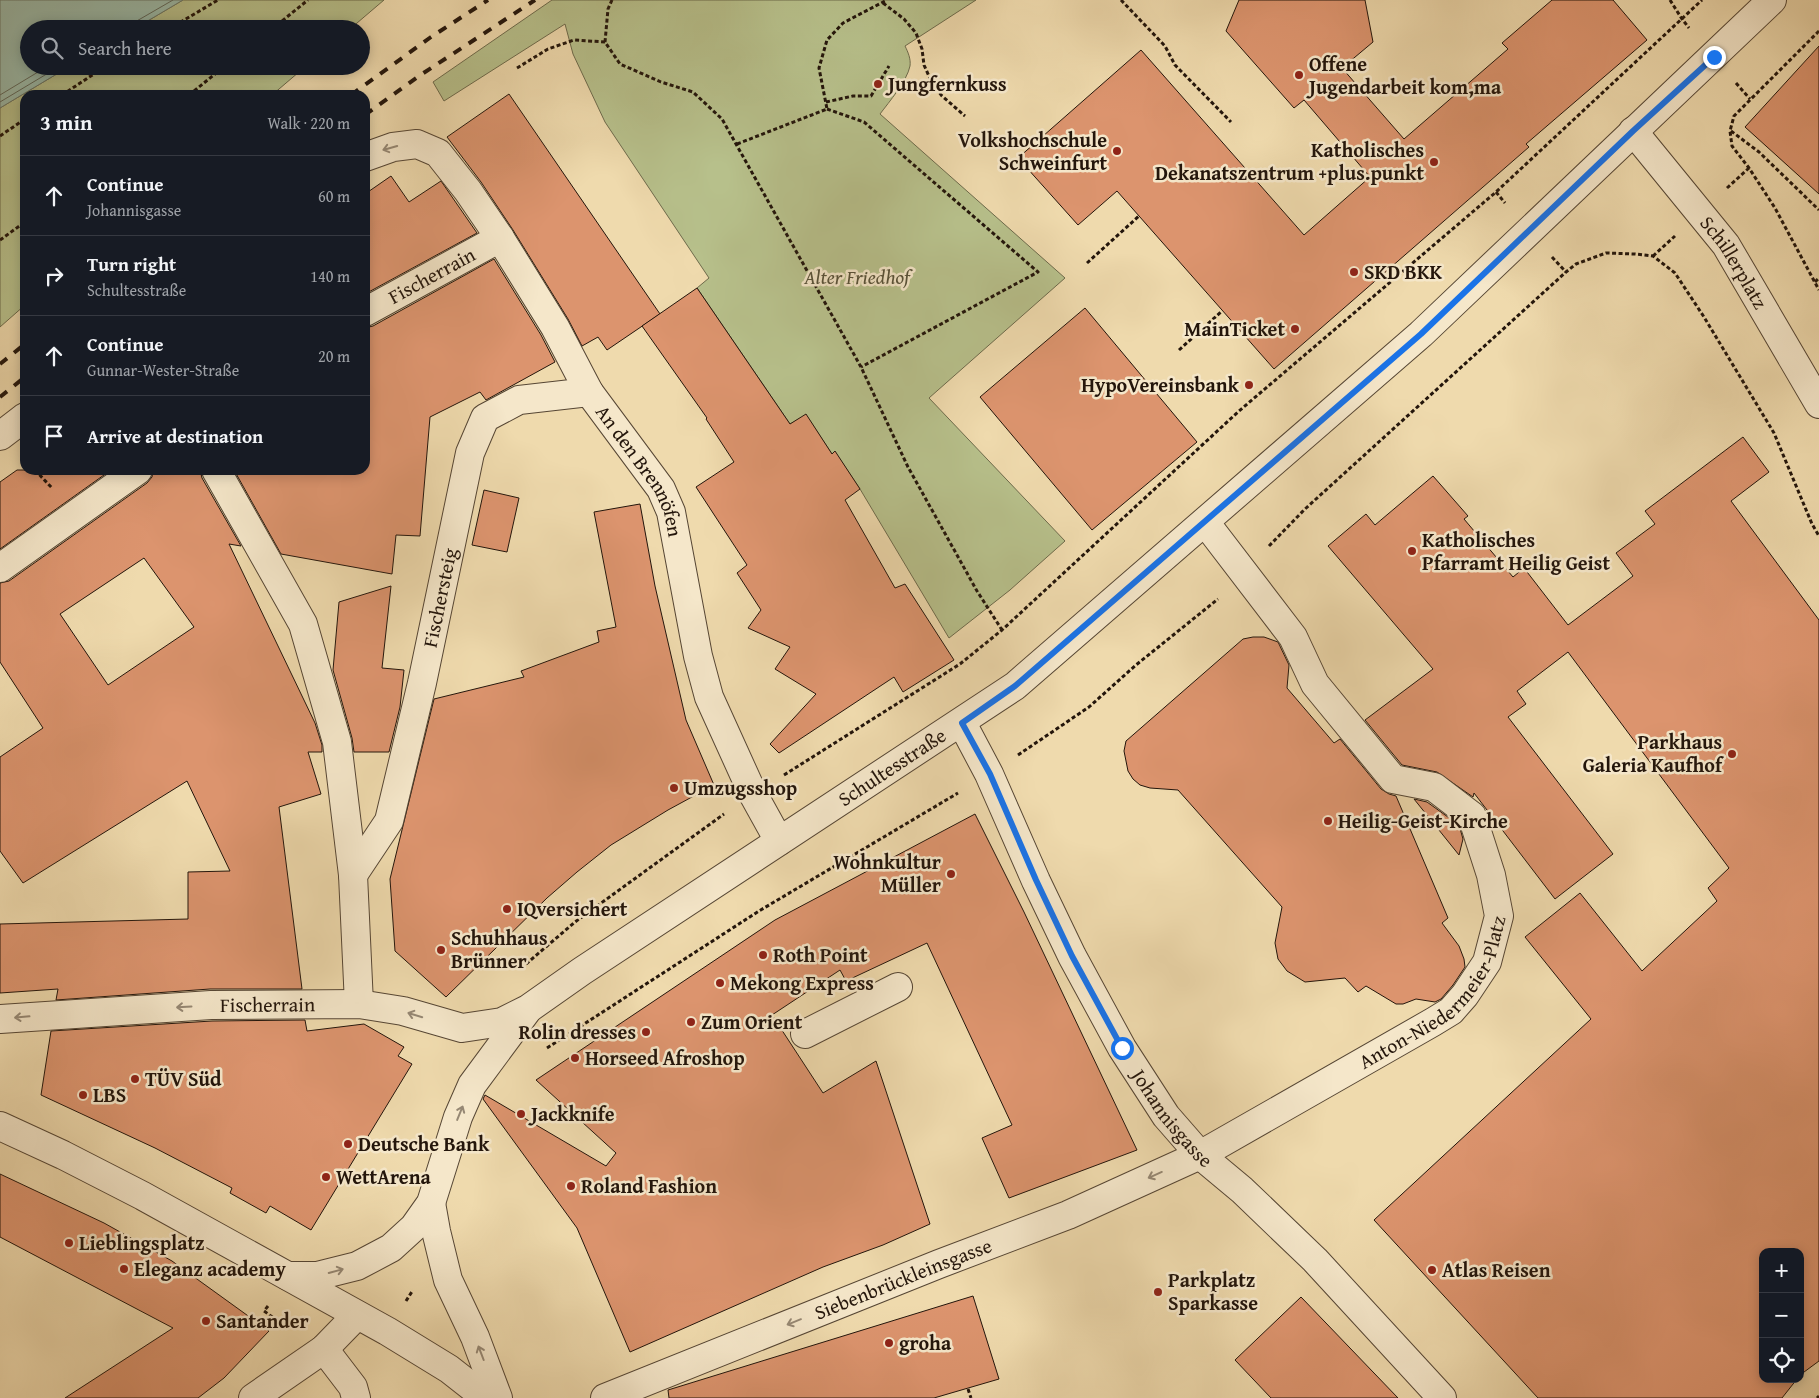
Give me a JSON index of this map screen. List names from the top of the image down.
{
  "streets": {
    "street": [
      "Schillerplatz",
      "Fischerrain",
      "An den Brennöfen",
      "Fischersteig",
      "Schultesstraße",
      "Anton-Niedermeier-Platz",
      "Johannisgasse",
      "Siebenbrückleinsgasse"
    ]
  },
  "crossings": [
    ["Schillerplatz", "Schultesstraße"],
    ["Fischerrain", "An den Brennöfen"],
    ["Fischerrain", "Schultesstraße"],
    ["An den Brennöfen", "Fischersteig"],
    ["An den Brennöfen", "Schultesstraße"],
    ["Schultesstraße", "Anton-Niedermeier-Platz"],
    ["Schultesstraße", "Johannisgasse"],
    ["Anton-Niedermeier-Platz", "Johannisgasse"],
    ["Anton-Niedermeier-Platz", "Siebenbrückleinsgasse"],
    ["Johannisgasse", "Siebenbrückleinsgasse"]
  ],
  "one_way": ["Fischerrain", "Siebenbrückleinsgasse"],
  "parks": ["Alter Friedhof"],
  "places": [
    "Offene Jugendarbeit kom,ma",
    "Jungfernkuss",
    "Volkshochschule Schweinfurt",
    "Katholisches Dekanatszentrum +plus.punkt",
    "SKD BKK",
    "MainTicket",
    "HypoVereinsbank",
    "Katholisches Pfarramt Heilig Geist",
    "Parkhaus Galeria Kaufhof",
    "Umzugsshop",
    "Heilig-Geist-Kirche",
    "Wohnkultur Müller",
    "IQversichert",
    "Schuhhaus Brünner",
    "Roth Point",
    "Mekong Express",
    "Zum Orient",
    "Rolin dresses",
    "Horseed Afroshop",
    "TÜV Süd",
    "LBS",
    "Jackknife",
    "Deutsche Bank",
    "WettArena",
    "Roland Fashion",
    "Lieblingsplatz",
    "Eleganz academy",
    "Atlas Reisen",
    "Parkplatz Sparkasse",
    "Santander",
    "groha"
  ],
  "page": {
    "search": "Search here",
    "heading": ["3 min", "Walk · 220 m"],
    "list": [
      ["Continue", "Johannisgasse", "60 m"],
      ["Turn right", "Schultesstraße", "140 m"],
      ["Continue", "Gunnar-Wester-Straße", "20 m"],
      "Arrive at destination"
    ],
    "map_buttons": ["+", "−"]
  }
}
